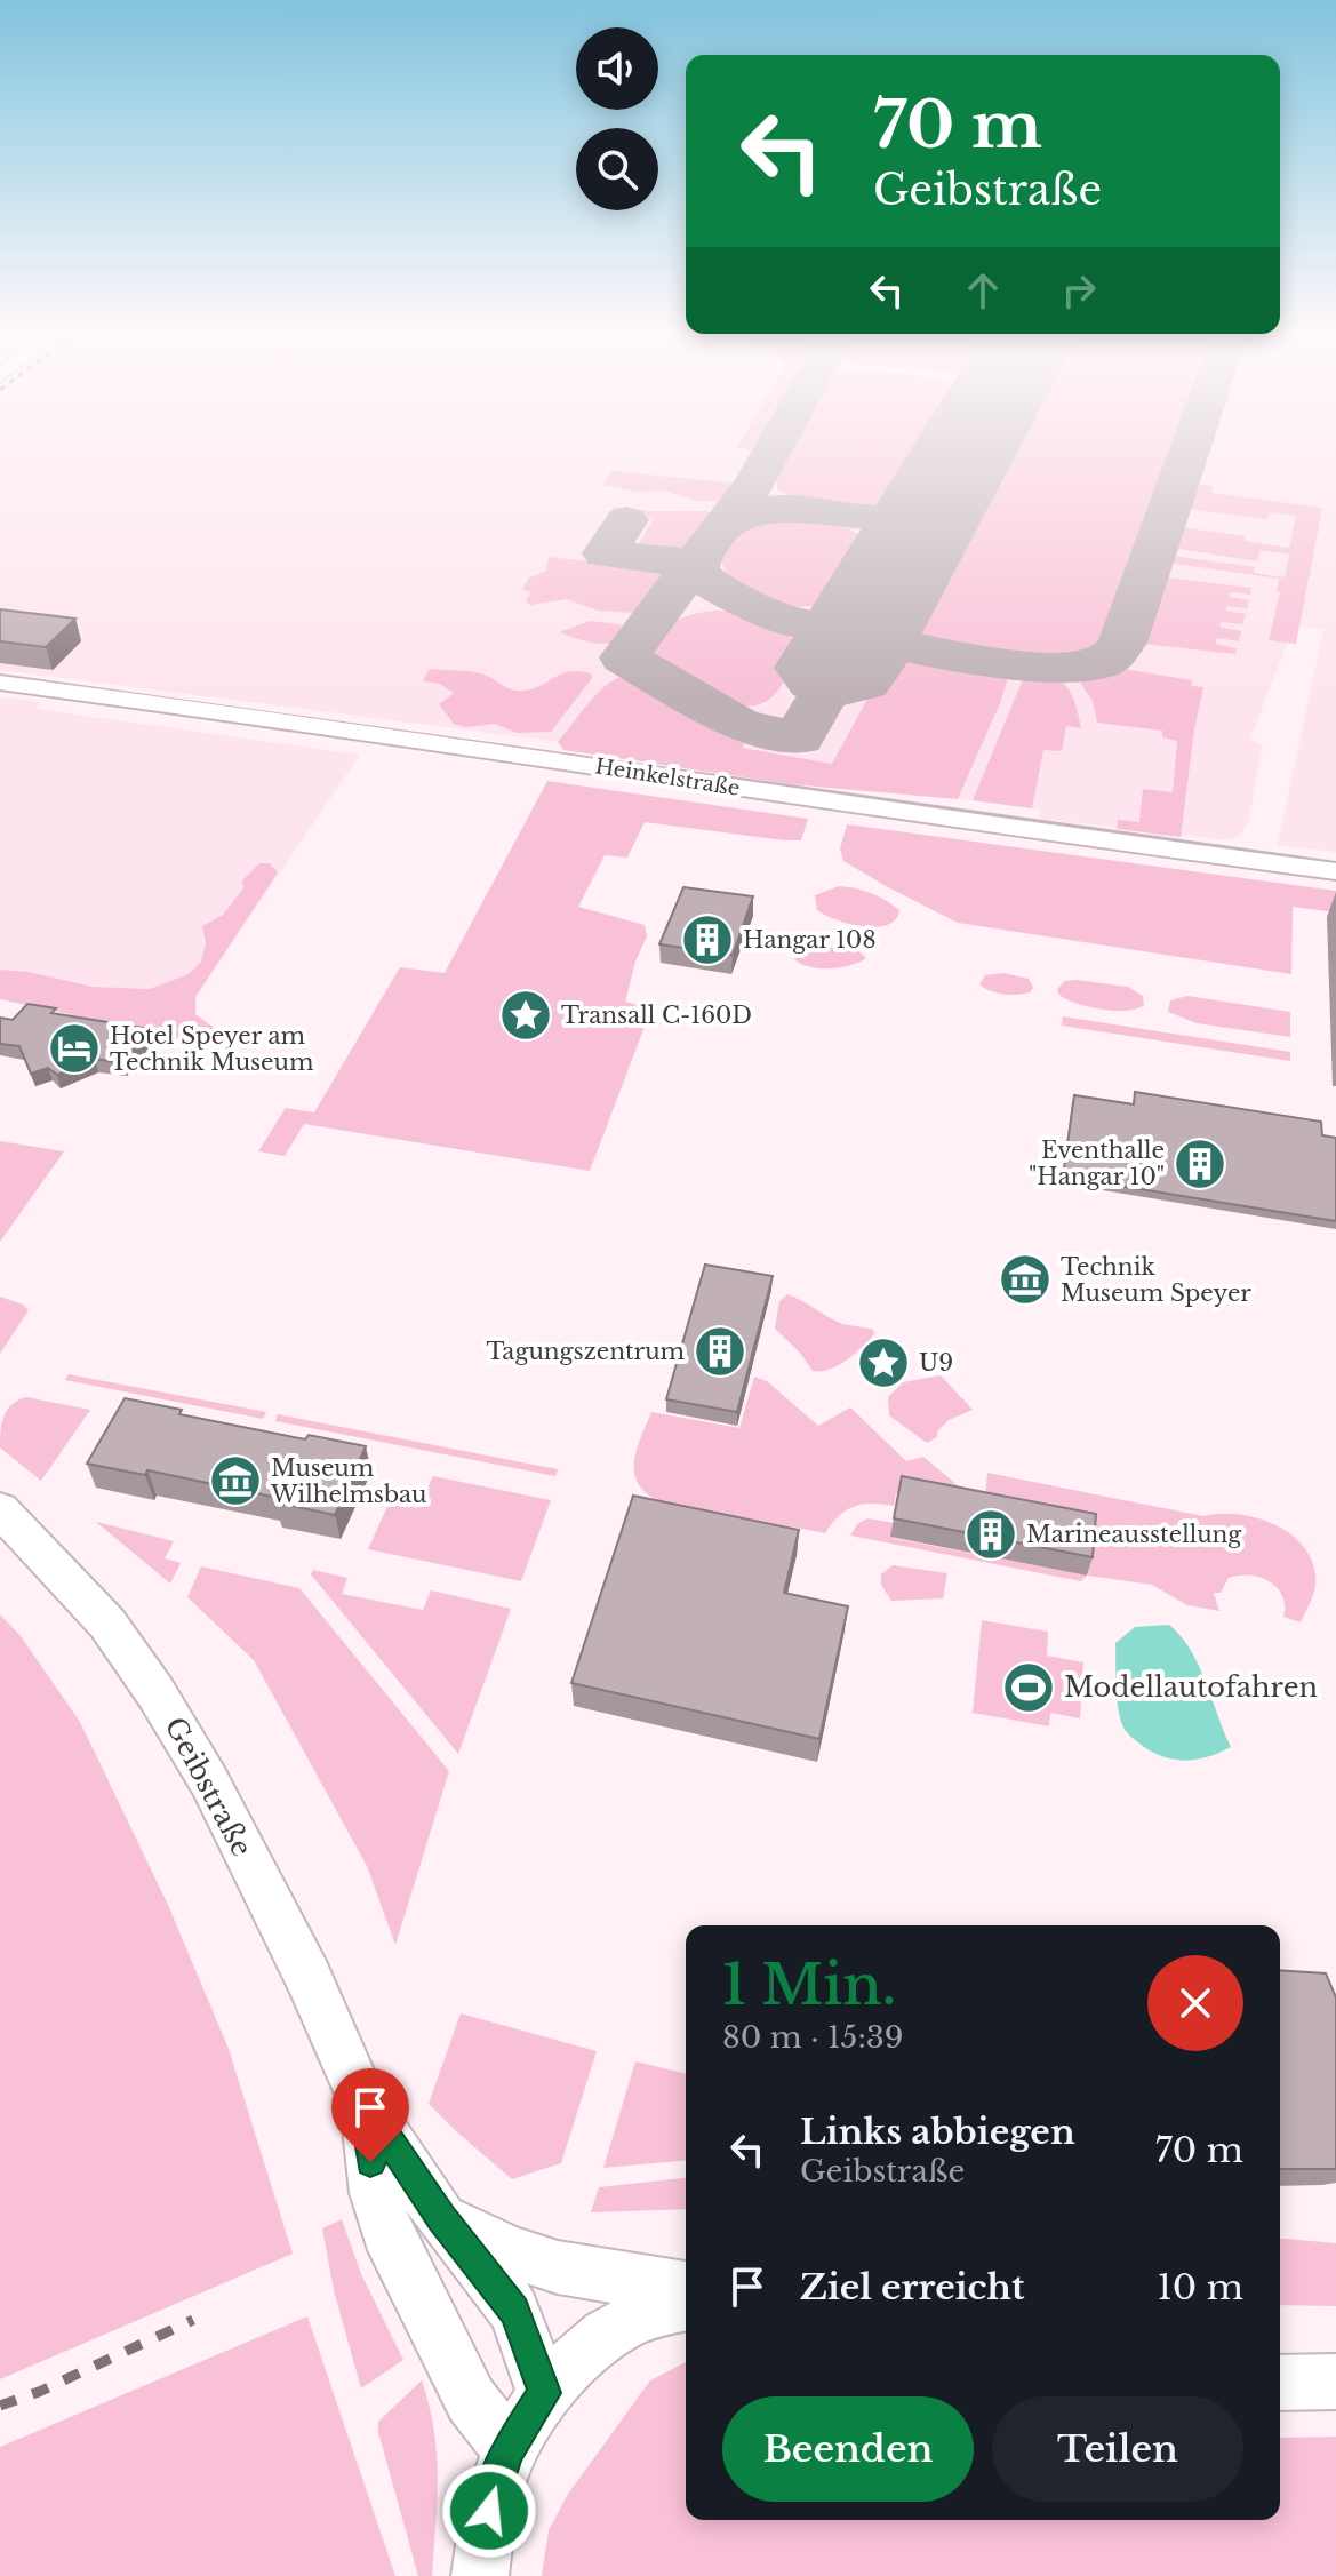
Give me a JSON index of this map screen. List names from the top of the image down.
{
  "streets": {
    "street": ["Heinkelstraße", "Geibstraße"]
  },
  "places": {
    "building": [
      "Hangar 108",
      "Eventhalle \"Hangar 10\"",
      "Tagungszentrum",
      "Marineausstellung"
    ],
    "place": ["Transall C-160D", "U9"],
    "hotel": ["Hotel Speyer am Technik Museum"],
    "museum": ["Technik Museum Speyer", "Museum Wilhelmsbau"],
    "sports": ["Modellautofahren"]
  },
  "page": {
    "turn": ["70 m", "Geibstraße"],
    "heading": ["1 Min.", "80 m · 15:39"],
    "list": [
      {
        "name": "Links abbiegen",
        "note": "Geibstraße",
        "value": "70 m"
      },
      {
        "name": "Ziel erreicht",
        "value": "10 m"
      }
    ],
    "buttons": ["Beenden", "Teilen"]
  }
}
